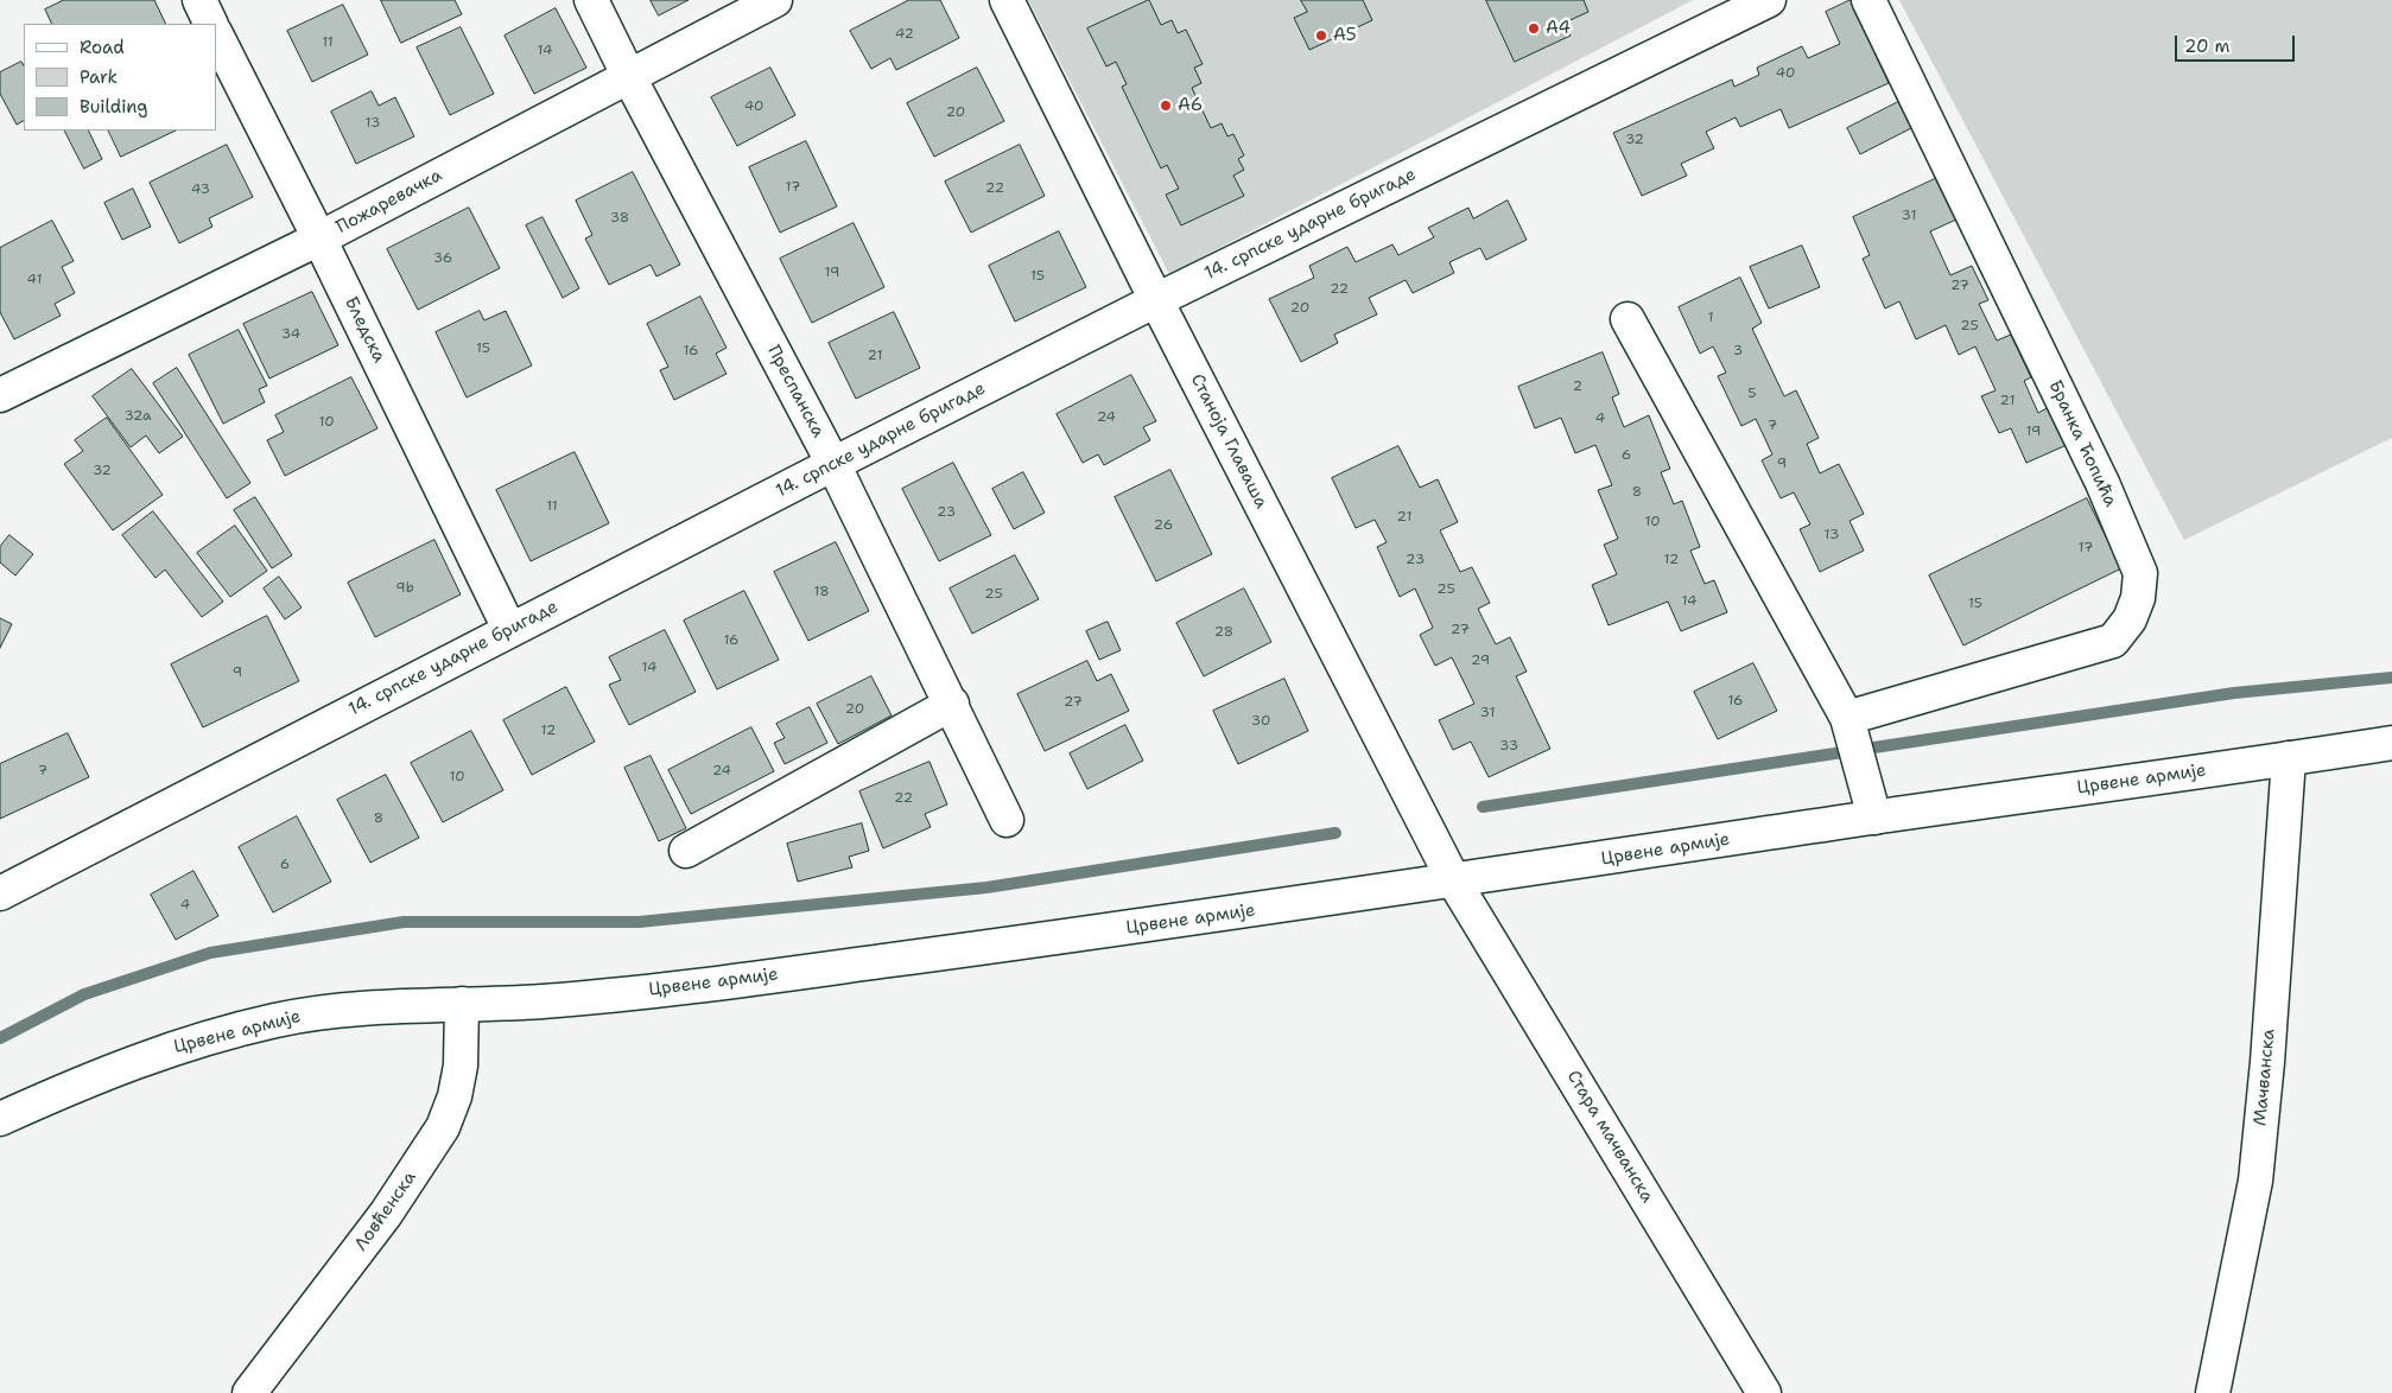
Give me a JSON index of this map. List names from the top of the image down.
{
  "streets": {
    "street": [
      "Пожаревачка",
      "14. српске ударне бригаде",
      "Бледска",
      "Преспанска",
      "Станоја Главаша",
      "Бранка Ћопића",
      "Црвене армије",
      "Мачванска",
      "Стара мачванска",
      "Ловћенска"
    ]
  },
  "crossings": [
    ["Пожаревачка", "Бледска"],
    ["Пожаревачка", "Преспанска"],
    ["14. српске ударне бригаде", "Бледска"],
    ["14. српске ударне бригаде", "Преспанска"],
    ["14. српске ударне бригаде", "Станоја Главаша"],
    ["Станоја Главаша", "Црвене армије"],
    ["Станоја Главаша", "Стара мачванска"],
    ["Црвене армије", "Мачванска"],
    ["Црвене армије", "Стара мачванска"],
    ["Црвене армије", "Ловћенска"]
  ],
  "places": ["A4", "A5", "A6"],
  "house_numbers": [
    "42",
    "11",
    "14",
    "40",
    "40",
    "20",
    "13",
    "32",
    "17",
    "22",
    "43",
    "31",
    "38",
    "36",
    "19",
    "15",
    "41",
    "27",
    "22",
    "20",
    "1",
    "25",
    "34",
    "15",
    "16",
    "3",
    "21",
    "2",
    "5",
    "21",
    "32a",
    "24",
    "4",
    "10",
    "7",
    "19",
    "6",
    "9",
    "32",
    "8",
    "11",
    "23",
    "21",
    "10",
    "26",
    "13",
    "17",
    "23",
    "12",
    "9b",
    "25",
    "18",
    "25",
    "14",
    "15",
    "27",
    "28",
    "16",
    "29",
    "14",
    "9",
    "16",
    "27",
    "20",
    "31",
    "30",
    "12",
    "33",
    "7",
    "24",
    "10",
    "22",
    "8",
    "6",
    "4"
  ],
  "legend": ["Road", "Park", "Building"],
  "scale_bar": "20 m"
}
